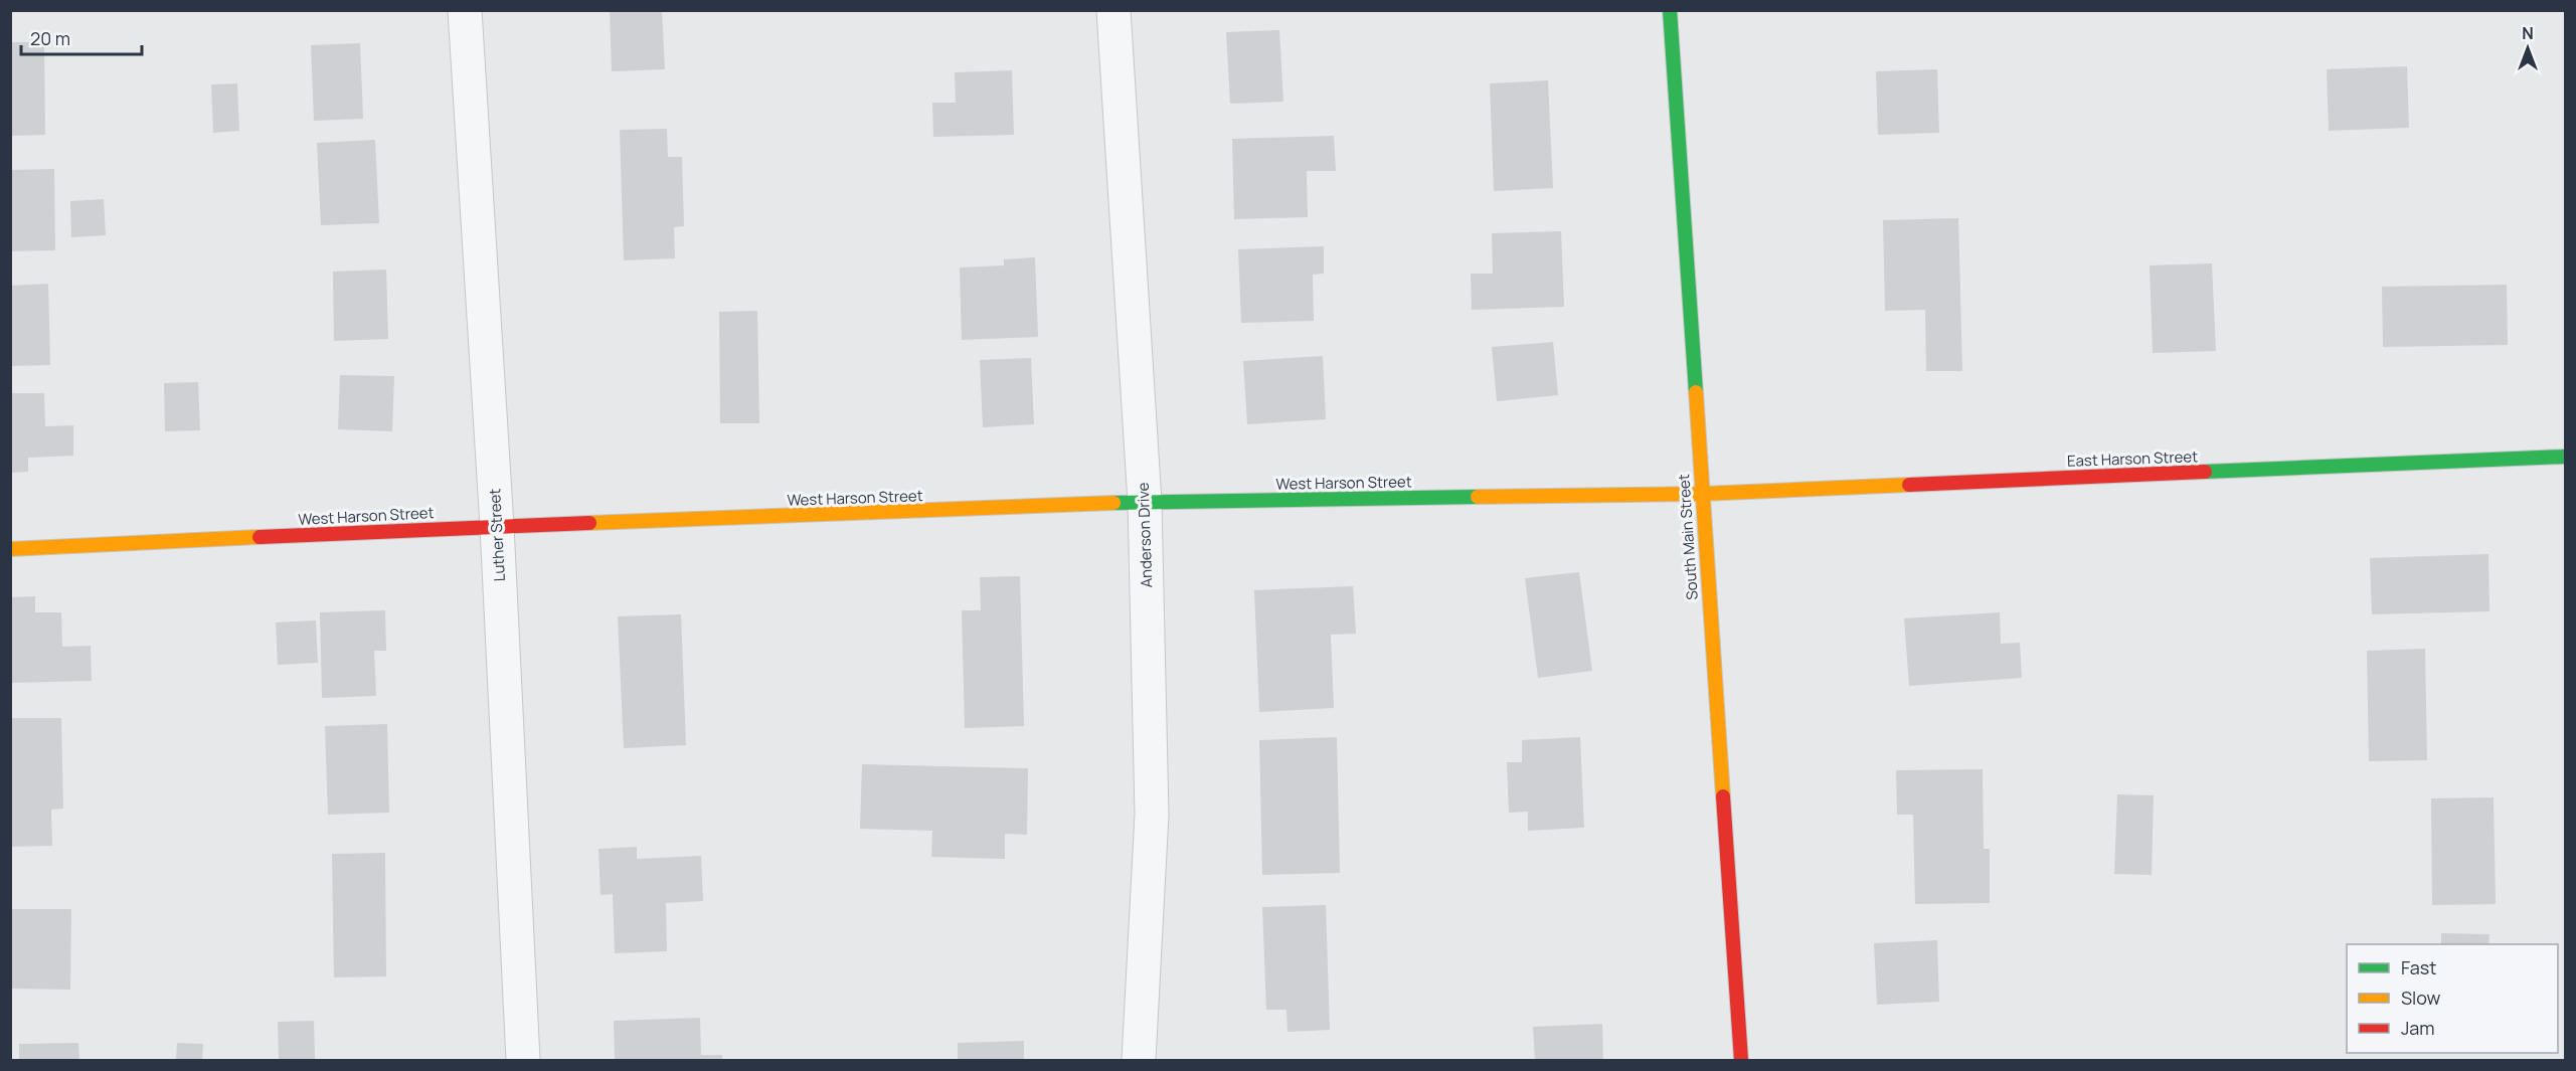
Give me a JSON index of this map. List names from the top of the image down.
{
  "streets": {
    "street": [
      "East Harson Street",
      "West Harson Street",
      "Luther Street",
      "Anderson Drive",
      "South Main Street"
    ]
  },
  "crossings": [
    ["East Harson Street", "West Harson Street"],
    ["East Harson Street", "South Main Street"],
    ["West Harson Street", "Luther Street"],
    ["West Harson Street", "Anderson Drive"],
    ["West Harson Street", "South Main Street"]
  ],
  "legend": ["Fast", "Slow", "Jam"],
  "scale_bar": "20 m",
  "north": "top"
}
